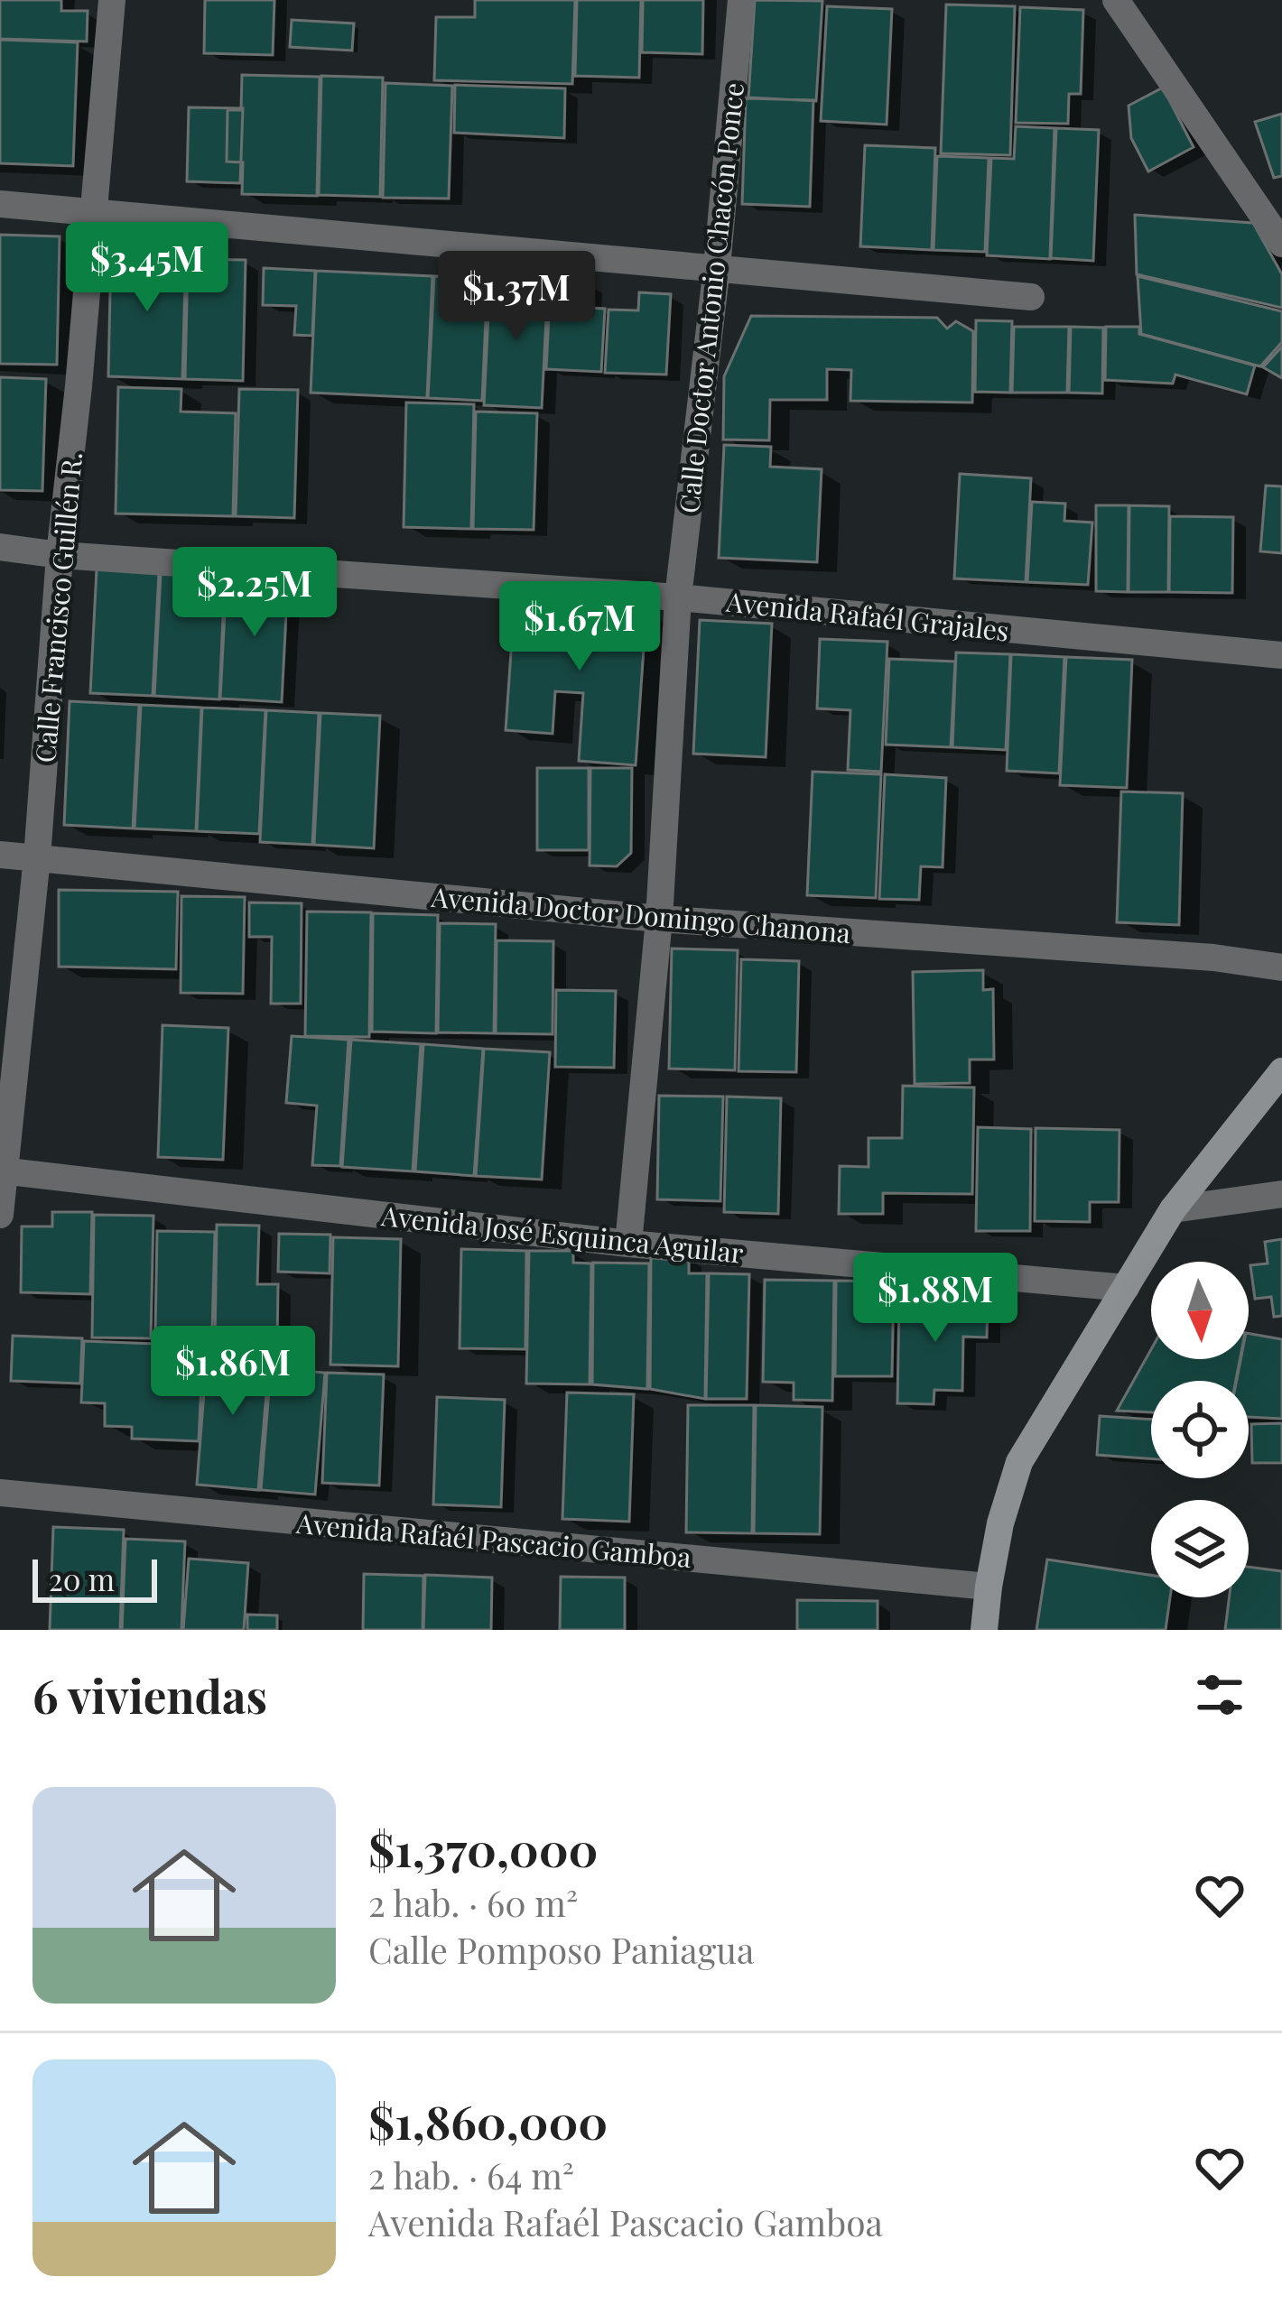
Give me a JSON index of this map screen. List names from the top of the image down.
{
  "streets": {
    "street": [
      "Calle Doctor Antonio Chacón Ponce",
      "Calle Francisco Guillén R.",
      "Avenida Rafaél Grajales",
      "Avenida Doctor Domingo Chanona",
      "Avenida José Esquinca Aguilar",
      "Avenida Rafaél Pascacio Gamboa"
    ]
  },
  "crossings": [
    ["Calle Doctor Antonio Chacón Ponce", "Avenida Rafaél Grajales"],
    ["Calle Doctor Antonio Chacón Ponce", "Avenida Doctor Domingo Chanona"],
    ["Calle Doctor Antonio Chacón Ponce", "Avenida José Esquinca Aguilar"],
    ["Calle Francisco Guillén R.", "Avenida Rafaél Grajales"],
    ["Calle Francisco Guillén R.", "Avenida Doctor Domingo Chanona"],
    ["Calle Francisco Guillén R.", "Avenida José Esquinca Aguilar"]
  ],
  "scale_bar": "20 m",
  "north": "bottom",
  "page": {
    "price": [
      "$3.45M",
      "$1.37M",
      "$2.25M",
      "$1.67M",
      "$1.88M",
      "$1.86M"
    ],
    "scale": "20 m",
    "heading": "6 viviendas",
    "list": [
      {
        "name": "$1,370,000",
        "note": "2 hab. · 60 m² · Calle Pomposo Paniagua"
      },
      {
        "name": "$1,860,000",
        "note": "2 hab. · 64 m² · Avenida Rafaél Pascacio Gamboa"
      }
    ]
  }
}
